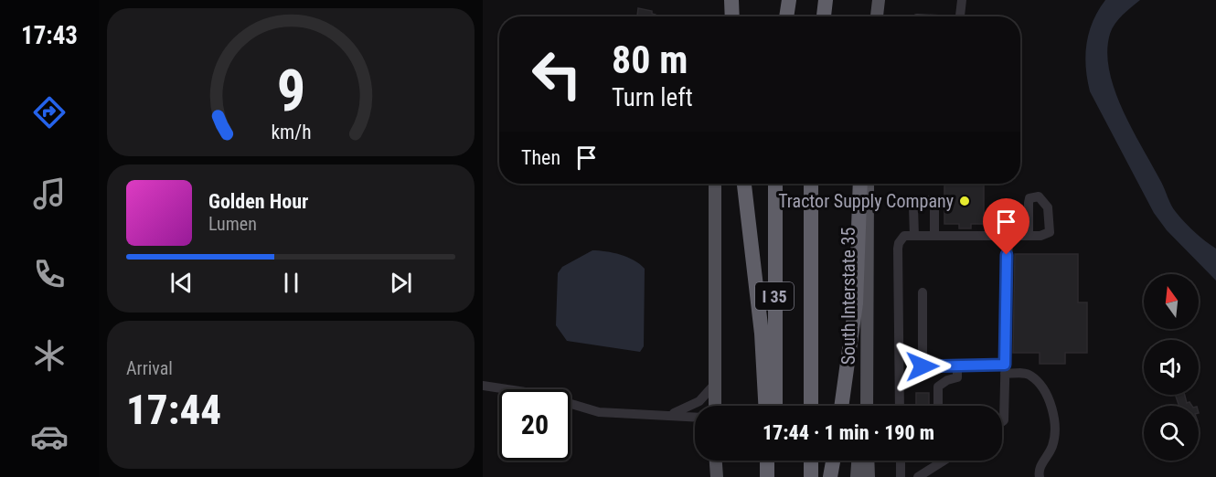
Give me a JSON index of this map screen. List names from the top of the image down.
{
  "streets": {
    "highway": ["I 35"],
    "main road": ["South Interstate 35"]
  },
  "places": ["Tractor Supply Company"],
  "north": "top",
  "page": {
    "tabs": "17:43",
    "turn": ["80 m", "Turn left"],
    "then": "Then",
    "song": ["Golden Hour", "Lumen"],
    "tile": ["Arrival", "17:44"],
    "limit": "20",
    "trip": "17:44 · 1 min · 190 m",
    "gauge": ["9", "km/h"]
  }
}
